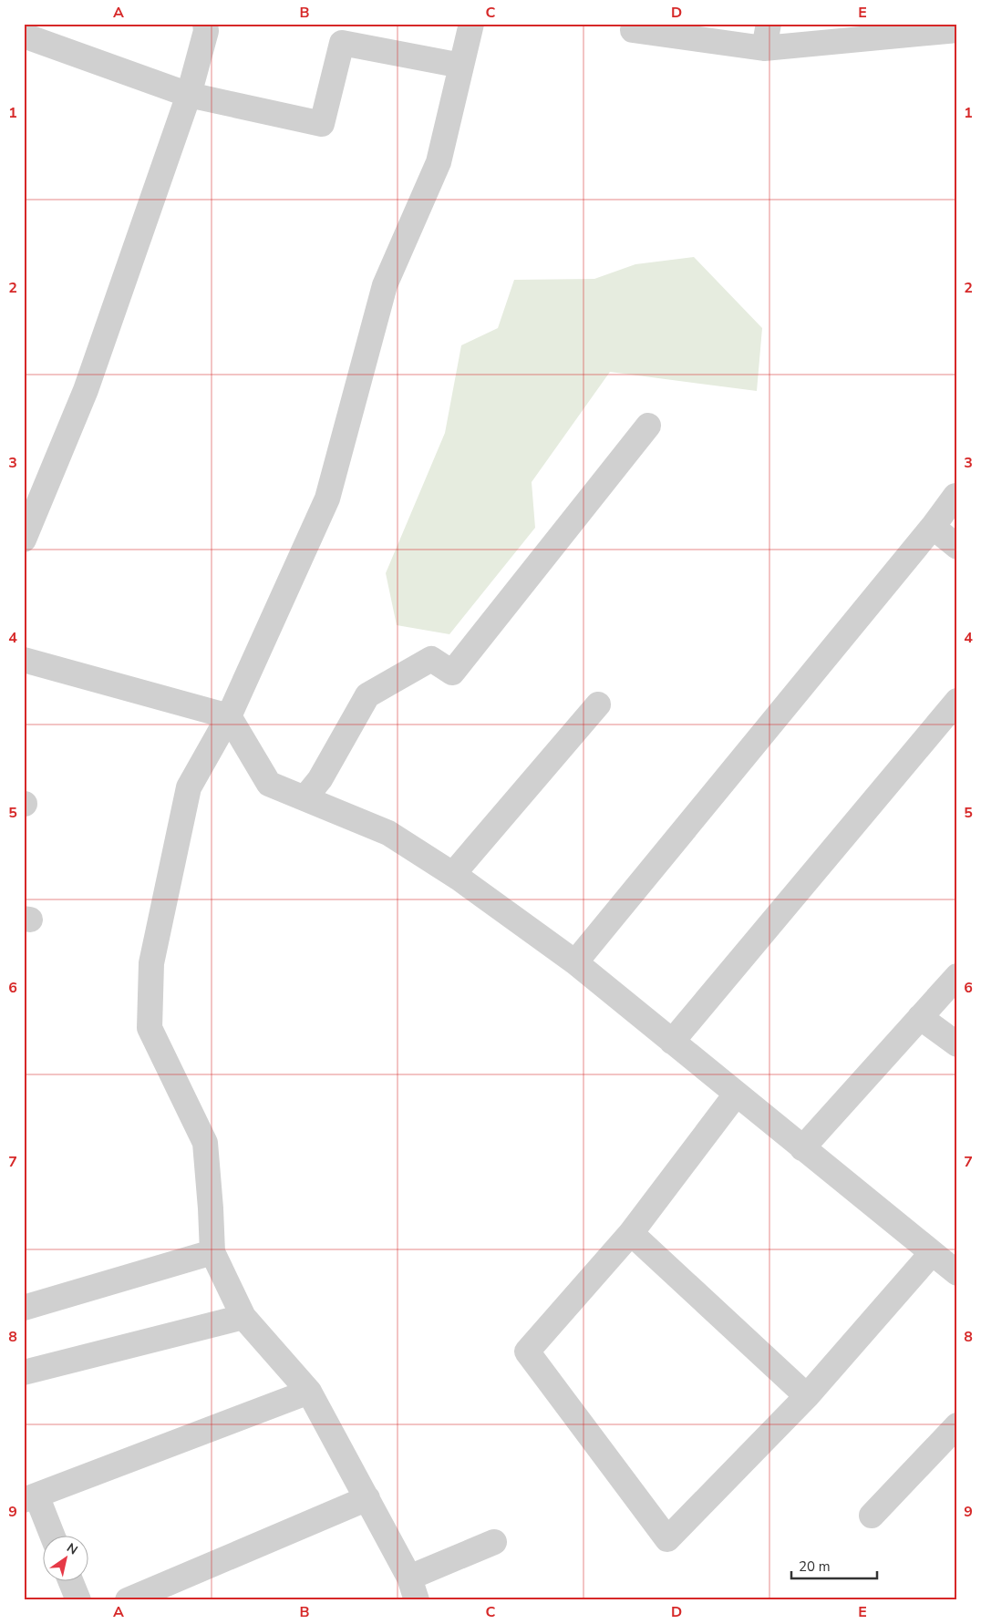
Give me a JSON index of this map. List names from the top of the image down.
{
  "scale_bar": "20 m",
  "north": "top right",
  "grid": {
    "columns": [
      "A",
      "B",
      "C",
      "D",
      "E"
    ],
    "rows": [
      "1",
      "2",
      "3",
      "4",
      "5",
      "6",
      "7",
      "8",
      "9"
    ]
  }
}
